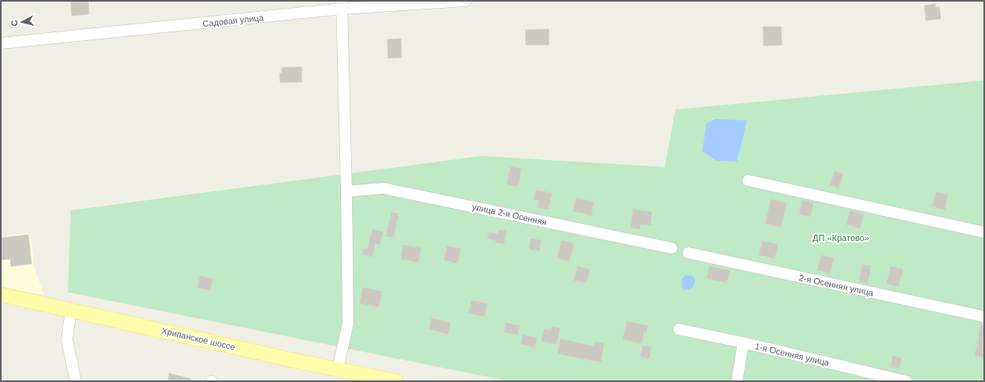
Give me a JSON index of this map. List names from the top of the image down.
{
  "streets": {
    "main road": ["Хрипанское шоссе"],
    "street": [
      "Садовая улица",
      "улица 2-я Осенняя",
      "2-я Осенняя улица",
      "1-я Осенняя улица"
    ]
  },
  "parks": ["ДП «Кратово»"],
  "north": "left"
}
